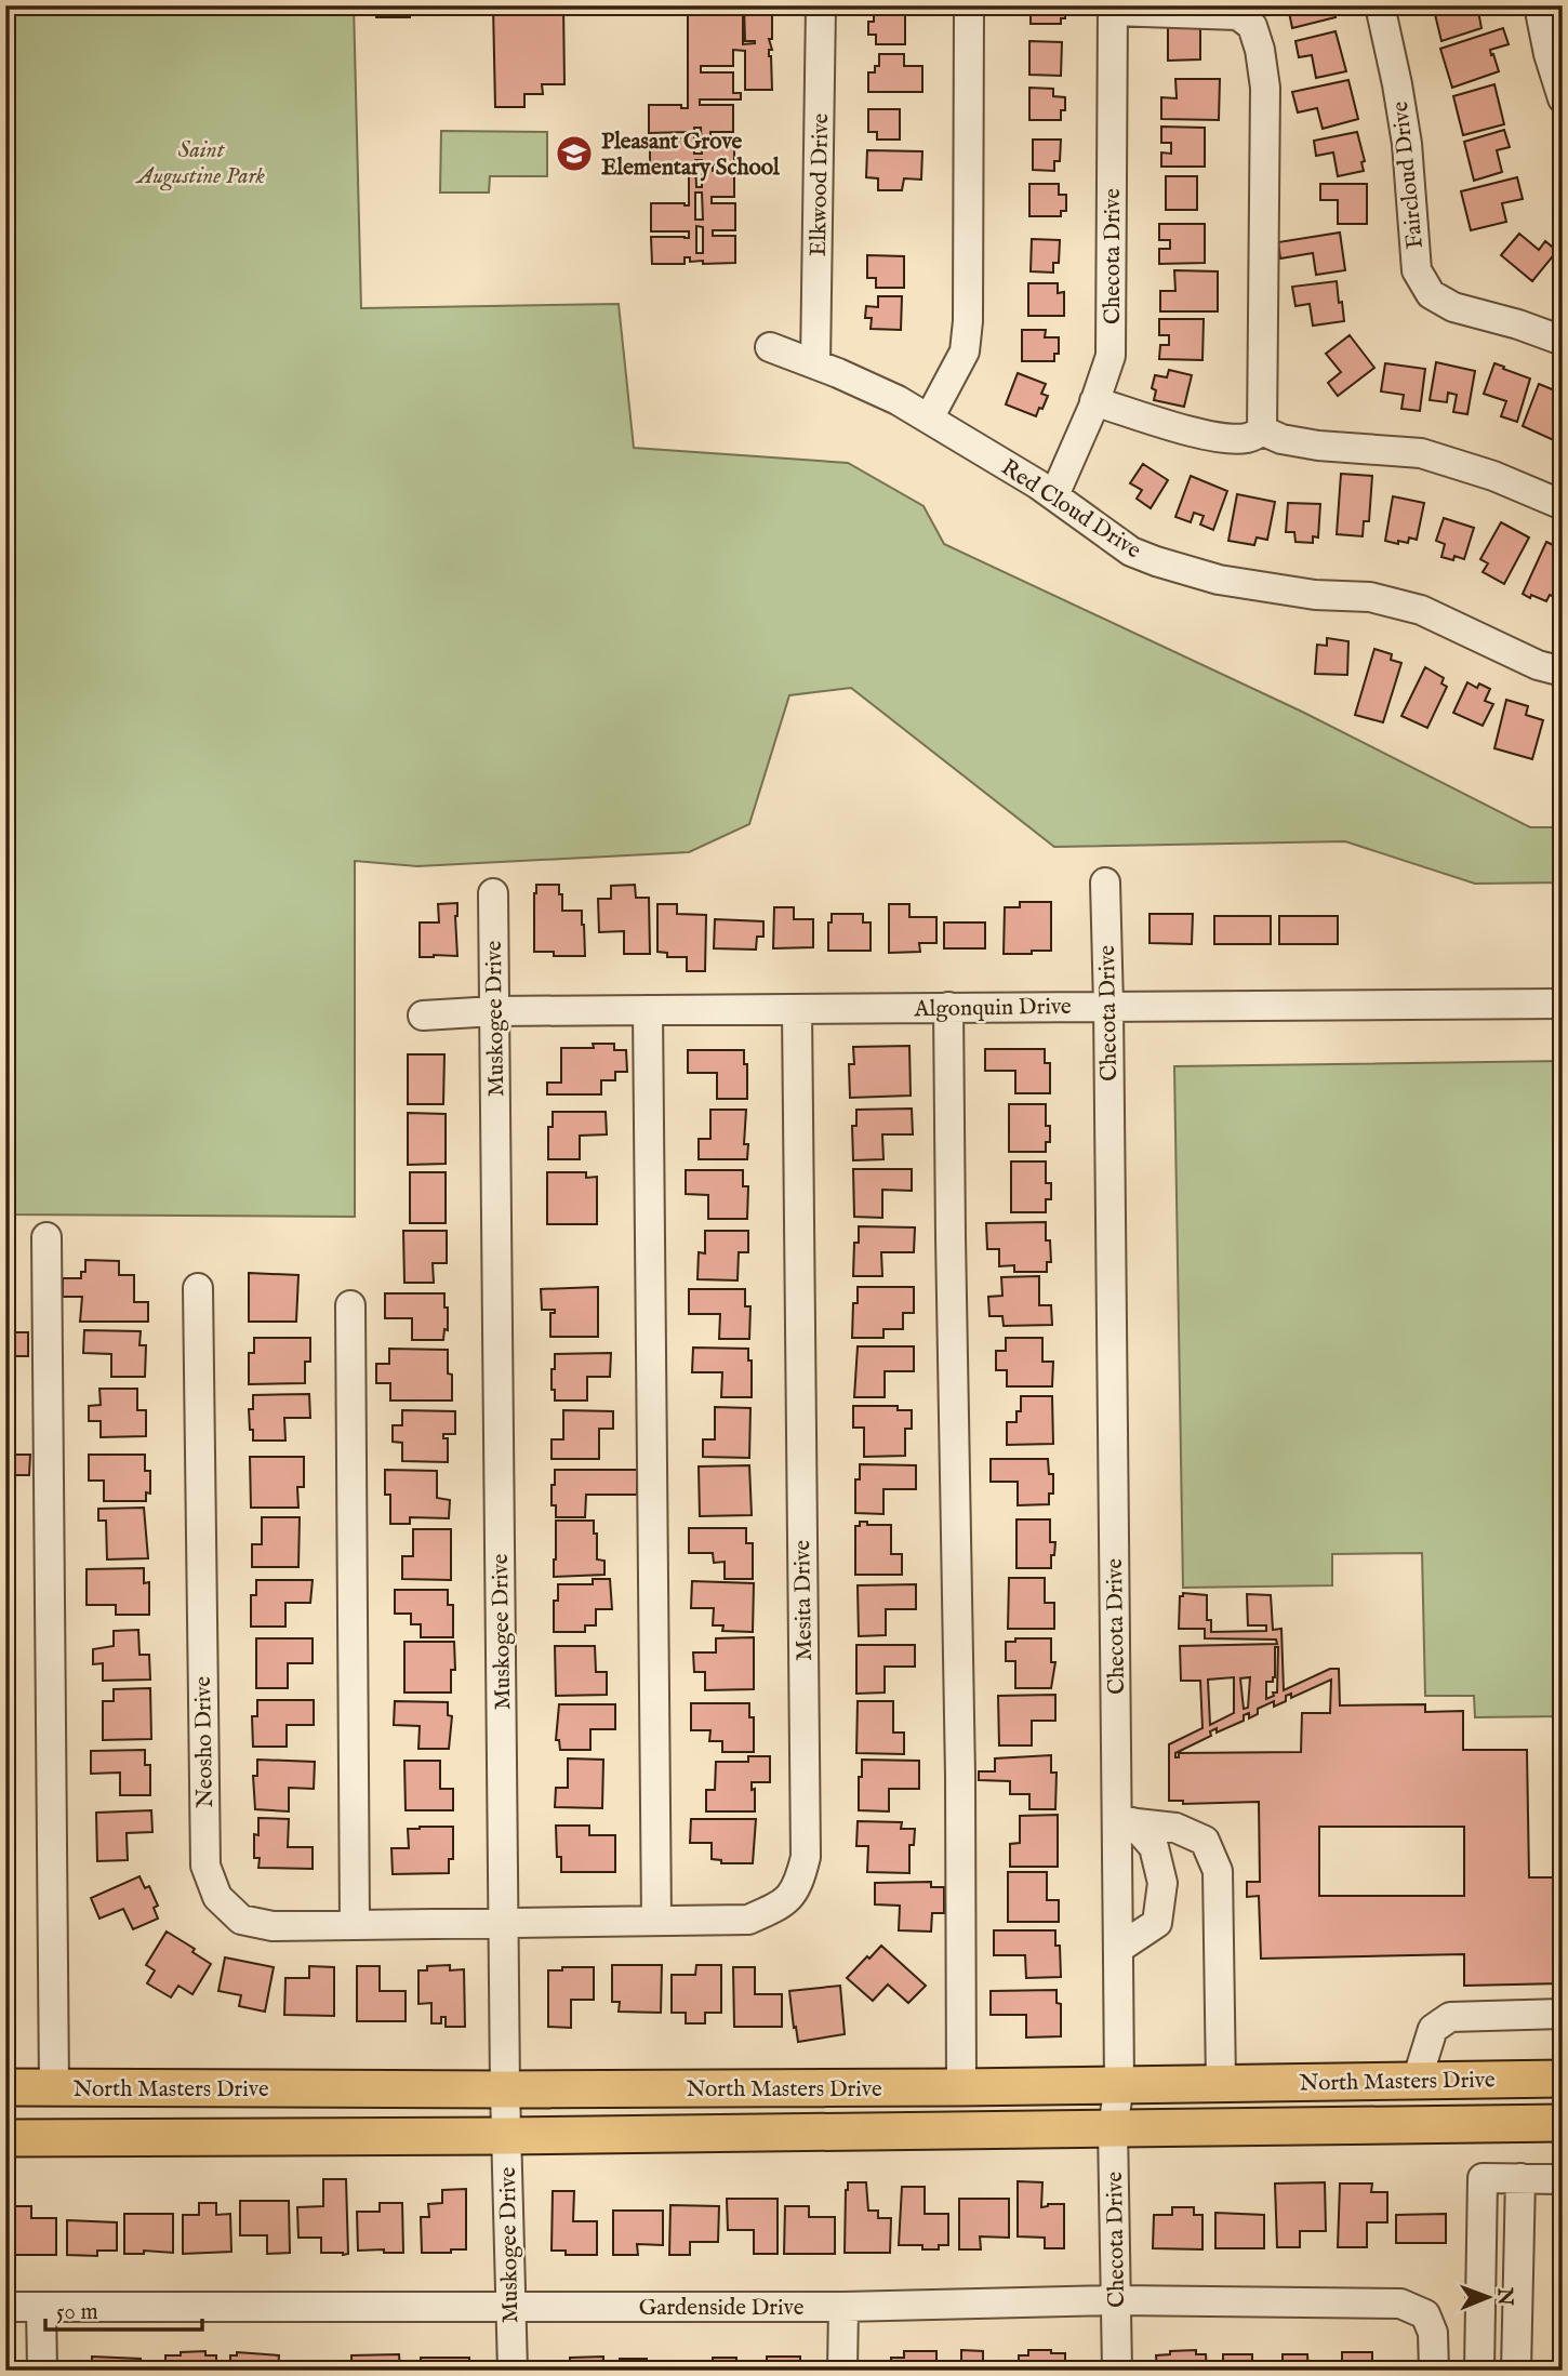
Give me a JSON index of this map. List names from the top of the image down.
{
  "streets": {
    "main road": ["North Masters Drive"],
    "street": [
      "Faircloud Drive",
      "Elkwood Drive",
      "Checota Drive",
      "Red Cloud Drive",
      "Algonquin Drive",
      "Muskogee Drive",
      "Mesita Drive",
      "Neosho Drive",
      "Gardenside Drive"
    ]
  },
  "crossings": [
    ["Elkwood Drive", "Red Cloud Drive"],
    ["Checota Drive", "Red Cloud Drive"],
    ["Checota Drive", "Algonquin Drive"],
    ["Checota Drive", "North Masters Drive"],
    ["Checota Drive", "Gardenside Drive"],
    ["Algonquin Drive", "Muskogee Drive"],
    ["Algonquin Drive", "Mesita Drive"],
    ["Muskogee Drive", "Mesita Drive"],
    ["Muskogee Drive", "Neosho Drive"],
    ["Muskogee Drive", "North Masters Drive"],
    ["Muskogee Drive", "Gardenside Drive"],
    ["Mesita Drive", "Neosho Drive"]
  ],
  "parks": ["Saint Augustine Park"],
  "places": {
    "school or university": ["Pleasant Grove Elementary School"]
  },
  "scale_bar": "50 m",
  "north": "right"
}
